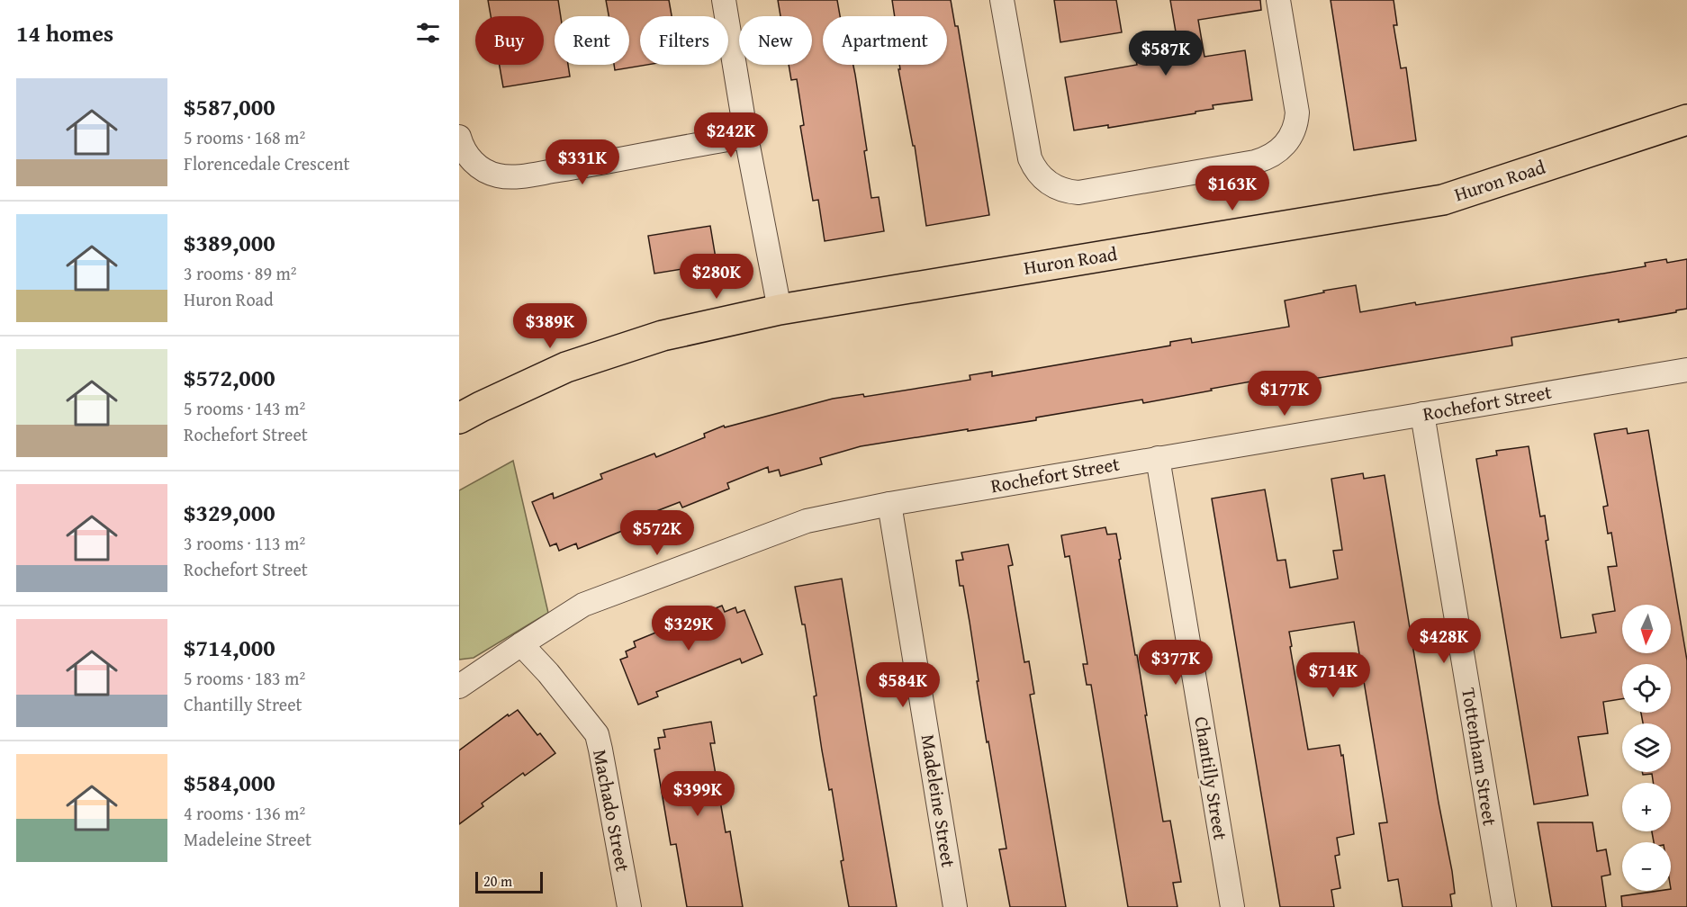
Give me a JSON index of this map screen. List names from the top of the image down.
{
  "streets": {
    "main road": ["Huron Road"],
    "street": [
      "Rochefort Street",
      "Tottenham Street",
      "Chantilly Street",
      "Madeleine Street",
      "Machado Street"
    ]
  },
  "crossings": [
    ["Rochefort Street", "Tottenham Street"],
    ["Rochefort Street", "Chantilly Street"],
    ["Rochefort Street", "Madeleine Street"],
    ["Rochefort Street", "Machado Street"]
  ],
  "scale_bar": "20 m",
  "north": "bottom",
  "page": {
    "heading": "14 homes",
    "chip": [
      "Buy",
      "Rent",
      "Filters",
      "New",
      "Apartment"
    ],
    "price": [
      "$587K",
      "$242K",
      "$331K",
      "$163K",
      "$280K",
      "$389K",
      "$177K",
      "$572K",
      "$329K",
      "$428K",
      "$377K",
      "$714K",
      "$584K",
      "$399K"
    ],
    "list": [
      {
        "name": "$587,000",
        "note": "5 rooms · 168 m² · Florencedale Crescent"
      },
      {
        "name": "$389,000",
        "note": "3 rooms · 89 m² · Huron Road"
      },
      {
        "name": "$572,000",
        "note": "5 rooms · 143 m² · Rochefort Street"
      },
      {
        "name": "$329,000",
        "note": "3 rooms · 113 m² · Rochefort Street"
      },
      {
        "name": "$714,000",
        "note": "5 rooms · 183 m² · Chantilly Street"
      },
      {
        "name": "$584,000",
        "note": "4 rooms · 136 m² · Madeleine Street"
      }
    ],
    "map_buttons": ["+", "−"],
    "scale": "20 m"
  }
}
